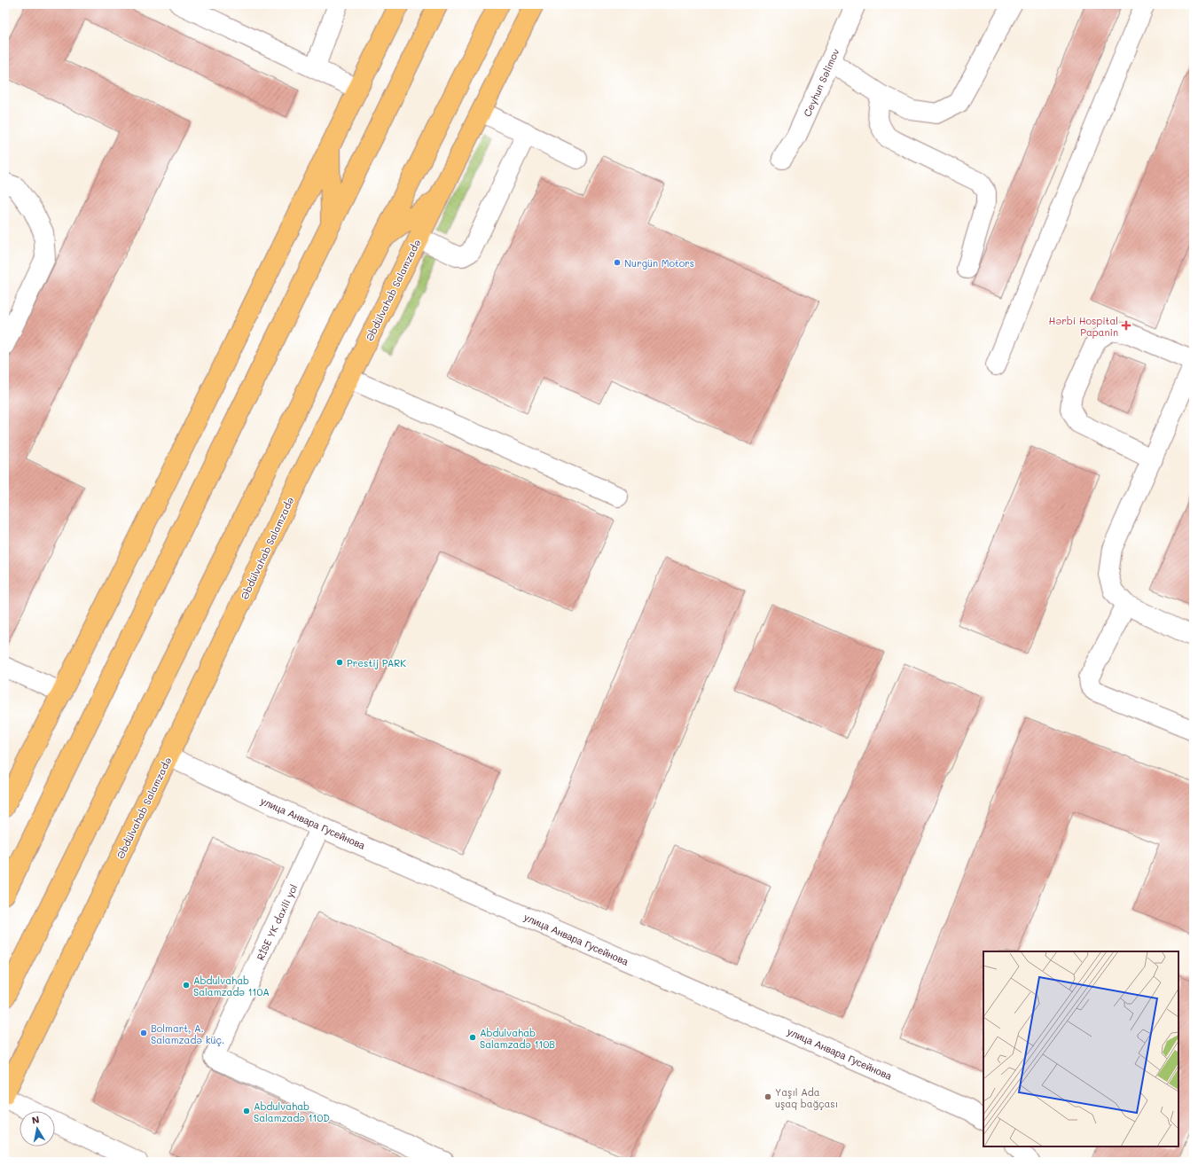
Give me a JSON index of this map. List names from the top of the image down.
{
  "streets": {
    "main road": ["Əbdülvahab Salamzadə"],
    "street": ["Ceyhun Səlimov", "улица Анвара Гусейнова", "RİSE YK daxili yol"]
  },
  "crossings": [
    ["Əbdülvahab Salamzadə", "улица Анвара Гусейнова"],
    ["улица Анвара Гусейнова", "RİSE YK daxili yol"]
  ],
  "places": {
    "other": [
      "Nurgün Motors",
      "Prestij PARK",
      "Abdulvahab Salamzadə 110A",
      "Bolmart, A. Salamzadə küç.",
      "Abdulvahab Salamzadə 110B",
      "Yaşıl Ada uşaq bağçası",
      "Abdulvahab Salamzadə 110D"
    ],
    "health": ["Hərbi Hospital Papanin"]
  },
  "north": "top"
}
